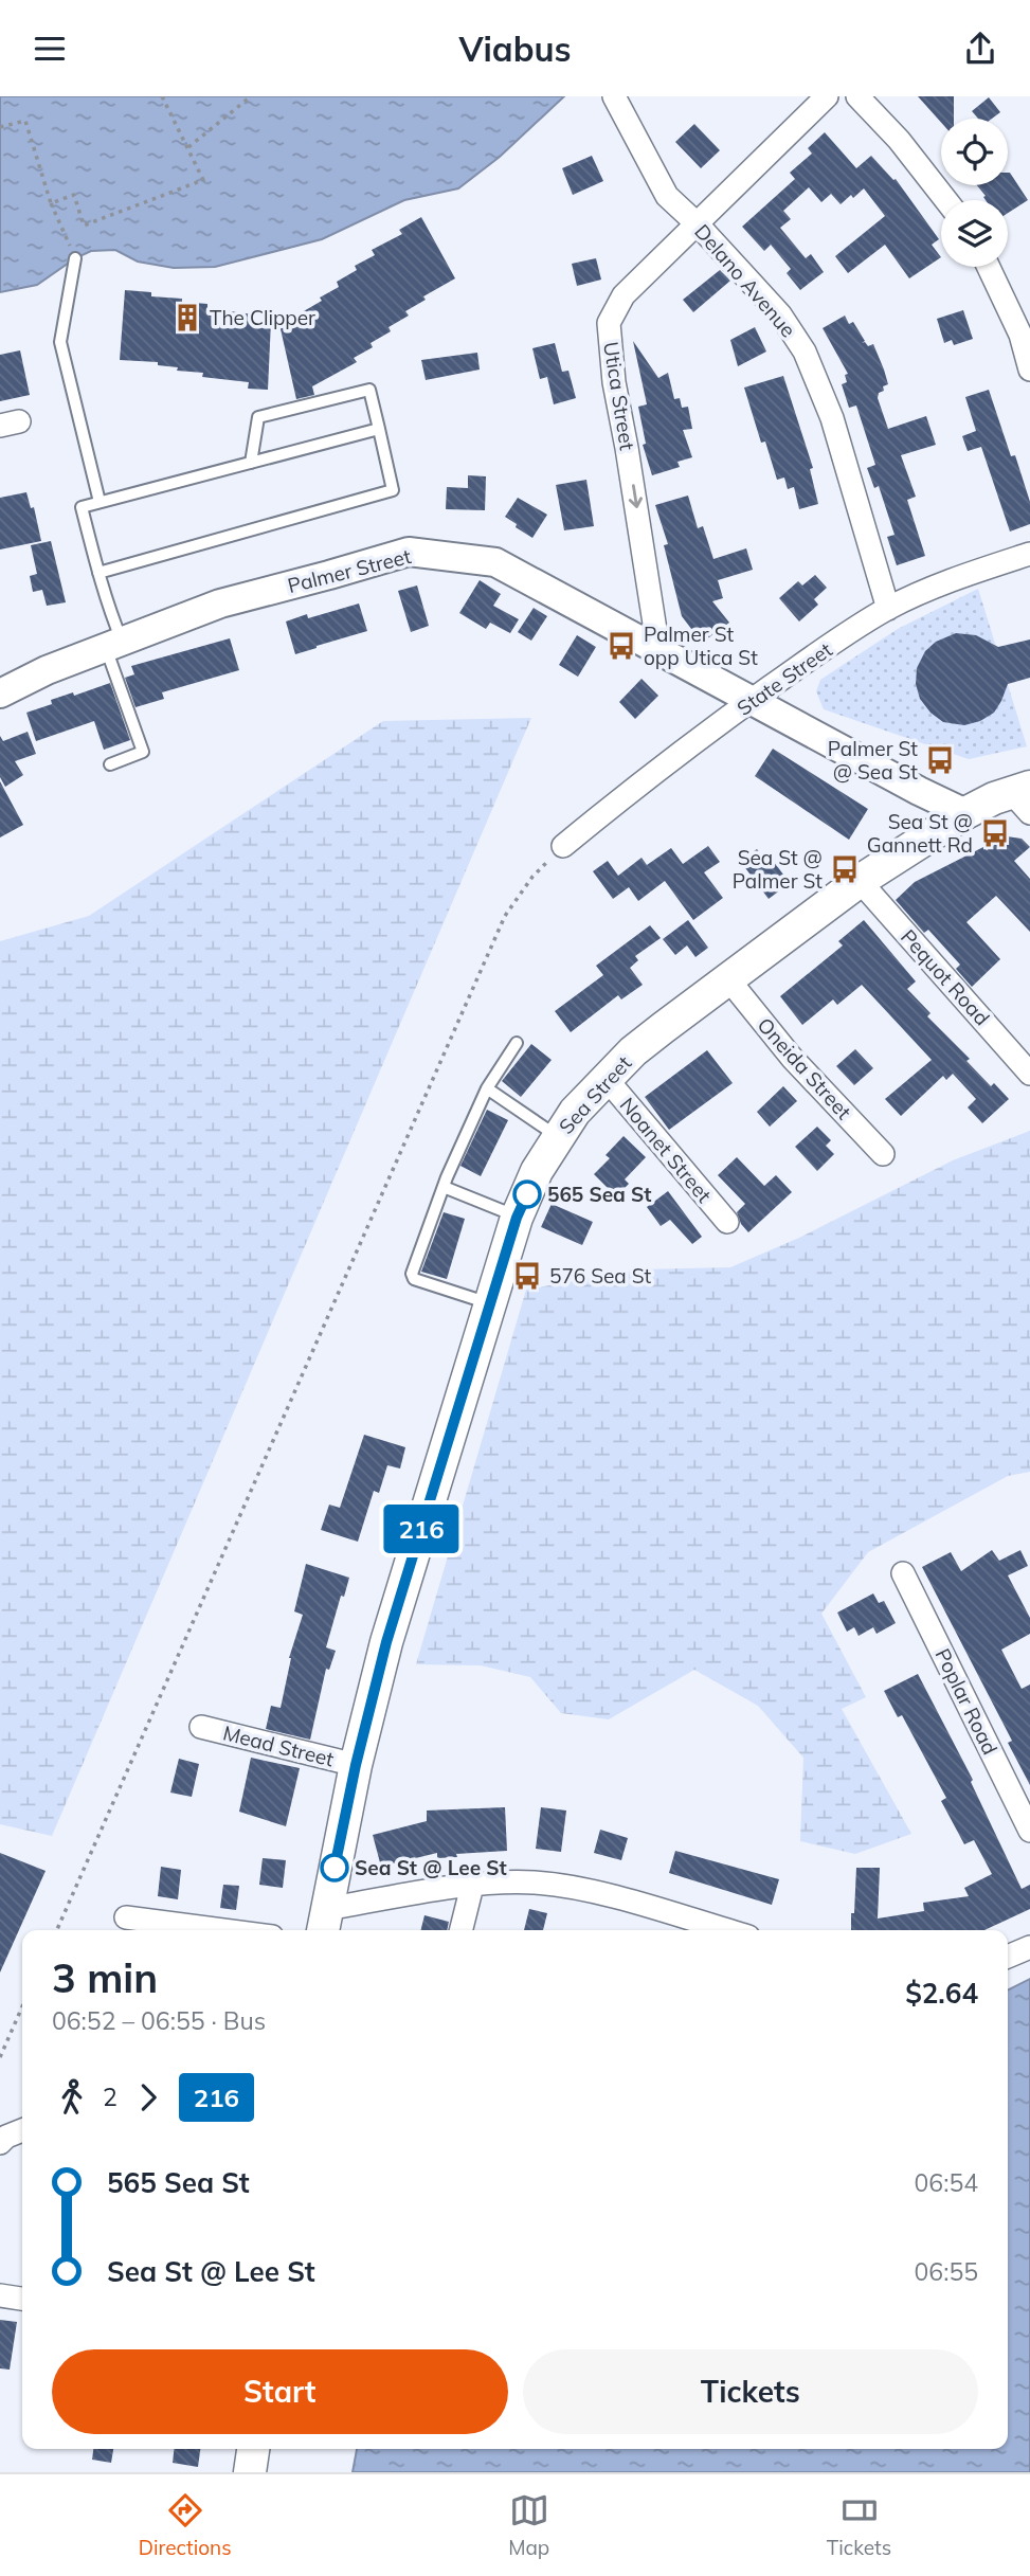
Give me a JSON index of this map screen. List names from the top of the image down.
{
  "streets": {
    "main road": ["Sea Street"],
    "street": [
      "Delano Avenue",
      "Utica Street",
      "Palmer Street",
      "State Street",
      "Pequot Road",
      "Oneida Street",
      "Noanet Street",
      "Poplar Road",
      "Mead Street"
    ]
  },
  "crossings": [
    ["Delano Avenue", "Utica Street"],
    ["Delano Avenue", "State Street"],
    ["Utica Street", "Palmer Street"],
    ["Palmer Street", "State Street"],
    ["Palmer Street", "Sea Street"],
    ["Pequot Road", "Sea Street"],
    ["Oneida Street", "Sea Street"],
    ["Sea Street", "Noanet Street"],
    ["Sea Street", "Mead Street"]
  ],
  "one_way": ["Utica Street"],
  "places": {
    "building": ["The Clipper"],
    "bus stop": [
      "Palmer St opp Utica St",
      "Palmer St @ Sea St",
      "Sea St @ Gannett Rd",
      "Sea St @ Palmer St",
      "576 Sea St"
    ],
    "other": ["565 Sea St", "Sea St @ Lee St"]
  },
  "lines": ["bus line 216"],
  "page": {
    "header": "Viabus",
    "on_map": "216",
    "heading": ["3 min", "06:52 – 06:55 · Bus", "$2.64"],
    "legs": ["2", "216"],
    "list": [
      {
        "name": "565 Sea St",
        "value": "06:54"
      },
      {
        "name": "Sea St @ Lee St",
        "value": "06:55"
      }
    ],
    "buttons": ["Start", "Tickets"],
    "tabs": ["Directions", "Map", "Tickets"]
  }
}
